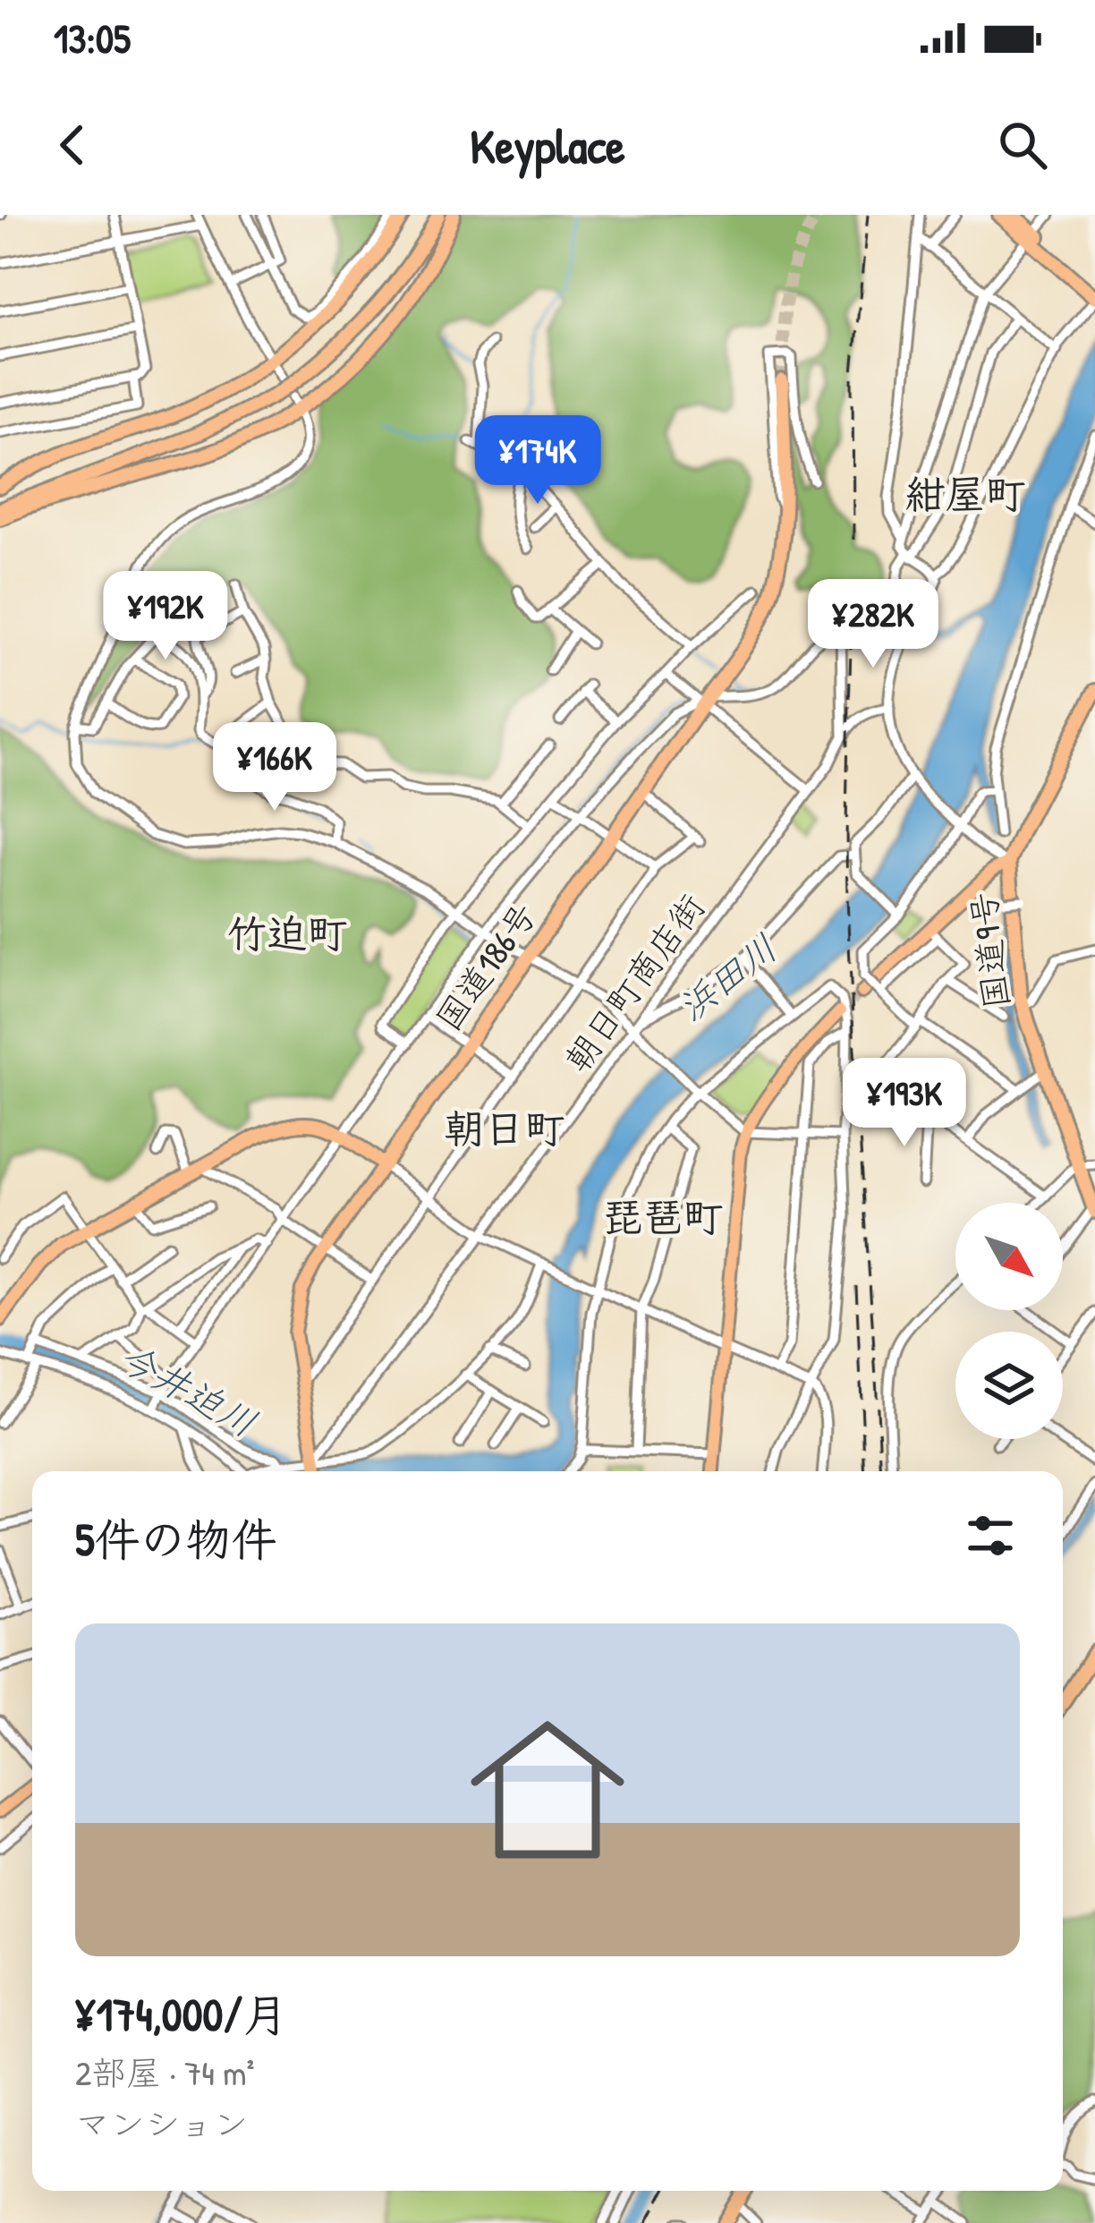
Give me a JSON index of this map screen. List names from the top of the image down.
{
  "streets": {
    "highway": ["国道9号", "国道186号"],
    "street": ["朝日町商店街"]
  },
  "districts": [
    "紺屋町",
    "竹迫町",
    "朝日町",
    "琵琶町"
  ],
  "water": ["浜田川", "今井迫川"],
  "north": "bottom right",
  "page": {
    "status": "13:05",
    "header": "Keyplace",
    "price": [
      "¥174K",
      "¥192K",
      "¥282K",
      "¥166K",
      "¥193K"
    ],
    "heading": "5件の物件",
    "list": [
      {
        "name": "¥174,000/月",
        "note": "2部屋 · 74 m² · マンション"
      }
    ]
  }
}
